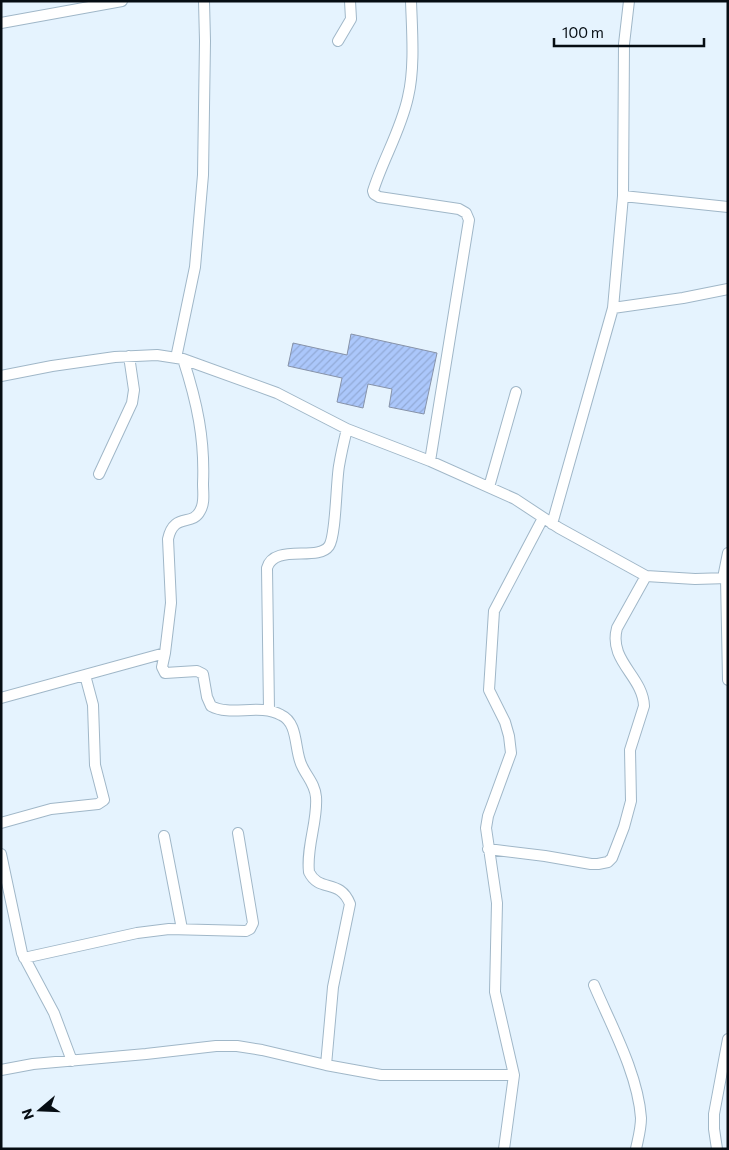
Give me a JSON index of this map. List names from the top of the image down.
{
  "scale_bar": "100 m",
  "north": "left"
}
